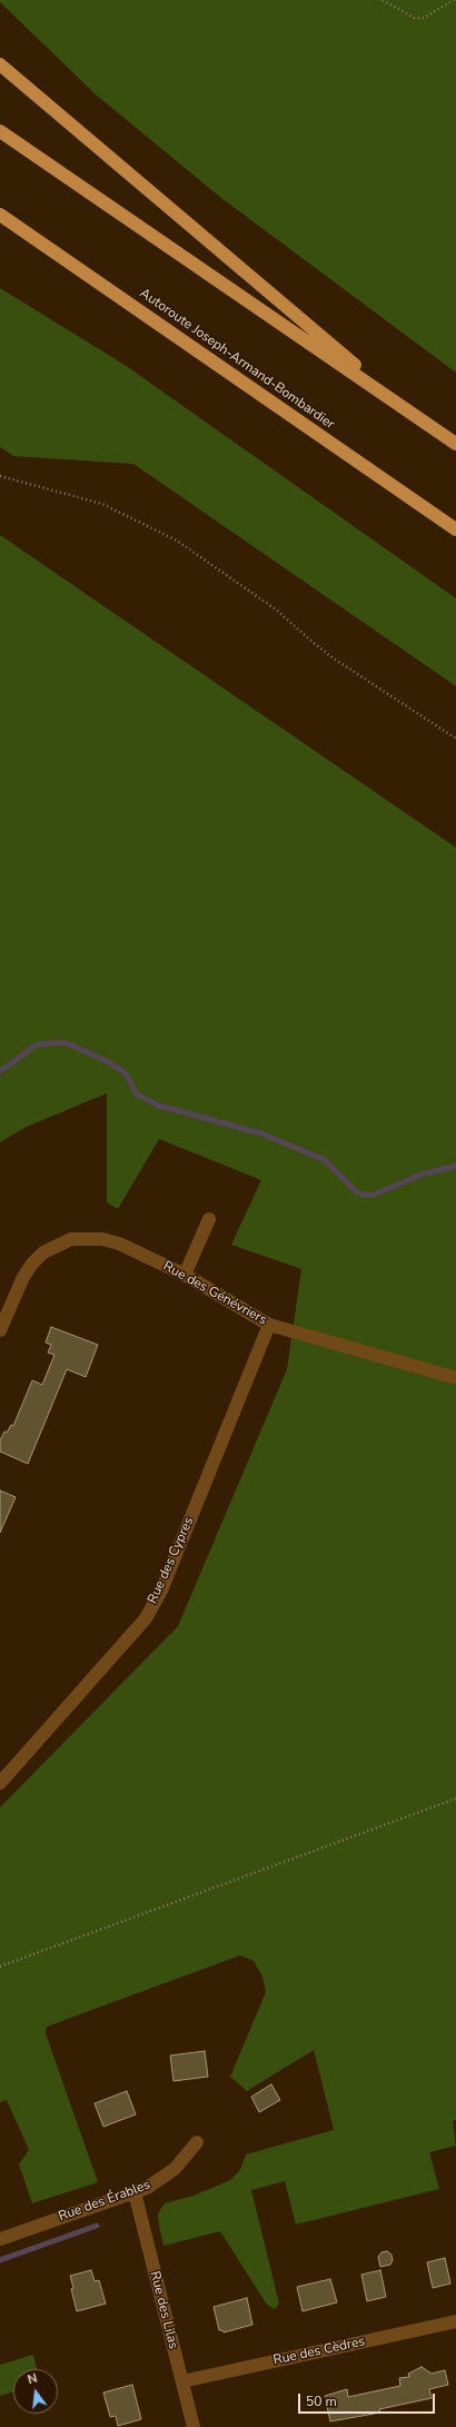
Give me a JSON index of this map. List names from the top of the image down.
{
  "streets": {
    "highway": ["Autoroute Joseph-Armand-Bombardier"],
    "street": [
      "Rue des Génévriers",
      "Rue des Cypres",
      "Rue des Érables",
      "Rue des Lilas",
      "Rue des Cèdres"
    ]
  },
  "crossings": [
    ["Rue des Génévriers", "Rue des Cypres"],
    ["Rue des Érables", "Rue des Lilas"],
    ["Rue des Lilas", "Rue des Cèdres"]
  ],
  "scale_bar": "50 m",
  "north": "top"
}
